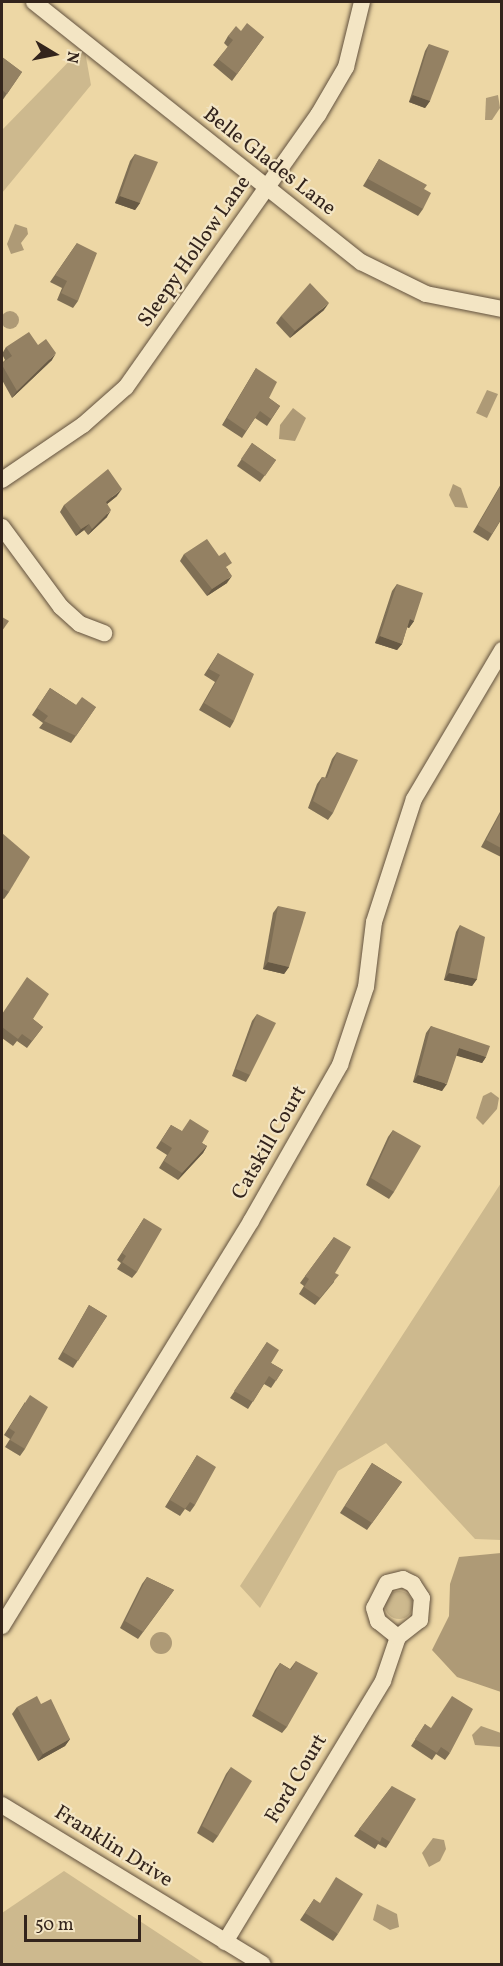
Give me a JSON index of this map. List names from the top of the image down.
{
  "streets": {
    "street": [
      "Belle Glades Lane",
      "Sleepy Hollow Lane",
      "Catskill Court",
      "Ford Court",
      "Franklin Drive"
    ]
  },
  "crossings": [
    ["Belle Glades Lane", "Sleepy Hollow Lane"],
    ["Ford Court", "Franklin Drive"]
  ],
  "scale_bar": "50 m",
  "north": "right"
}
